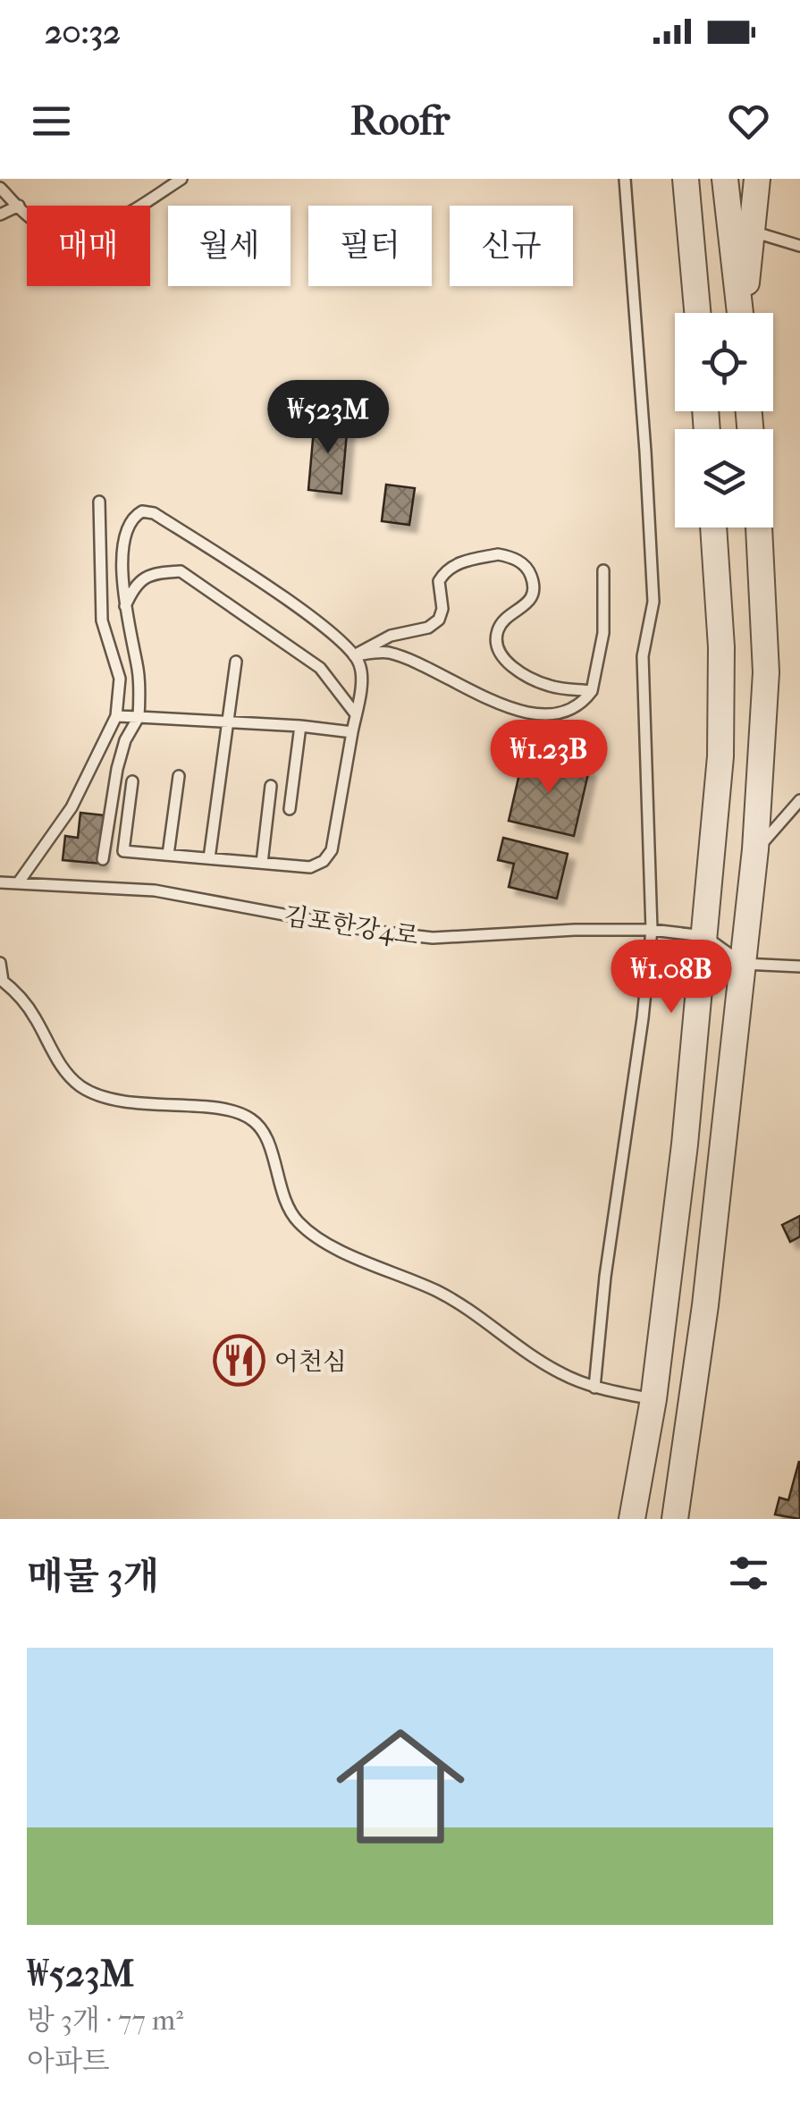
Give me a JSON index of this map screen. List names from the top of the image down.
{
  "streets": {
    "lane": ["김포한강4로"]
  },
  "places": {
    "restaurant": ["어천심"]
  },
  "page": {
    "status": "20:32",
    "header": "Roofr",
    "chip": [
      "매매",
      "월세",
      "필터",
      "신규"
    ],
    "price": ["₩523M", "₩1.23B", "₩1.08B"],
    "heading": "매물 3개",
    "list": [
      {
        "name": "₩523M",
        "note": "방 3개 · 77 m² · 아파트"
      }
    ]
  }
}
